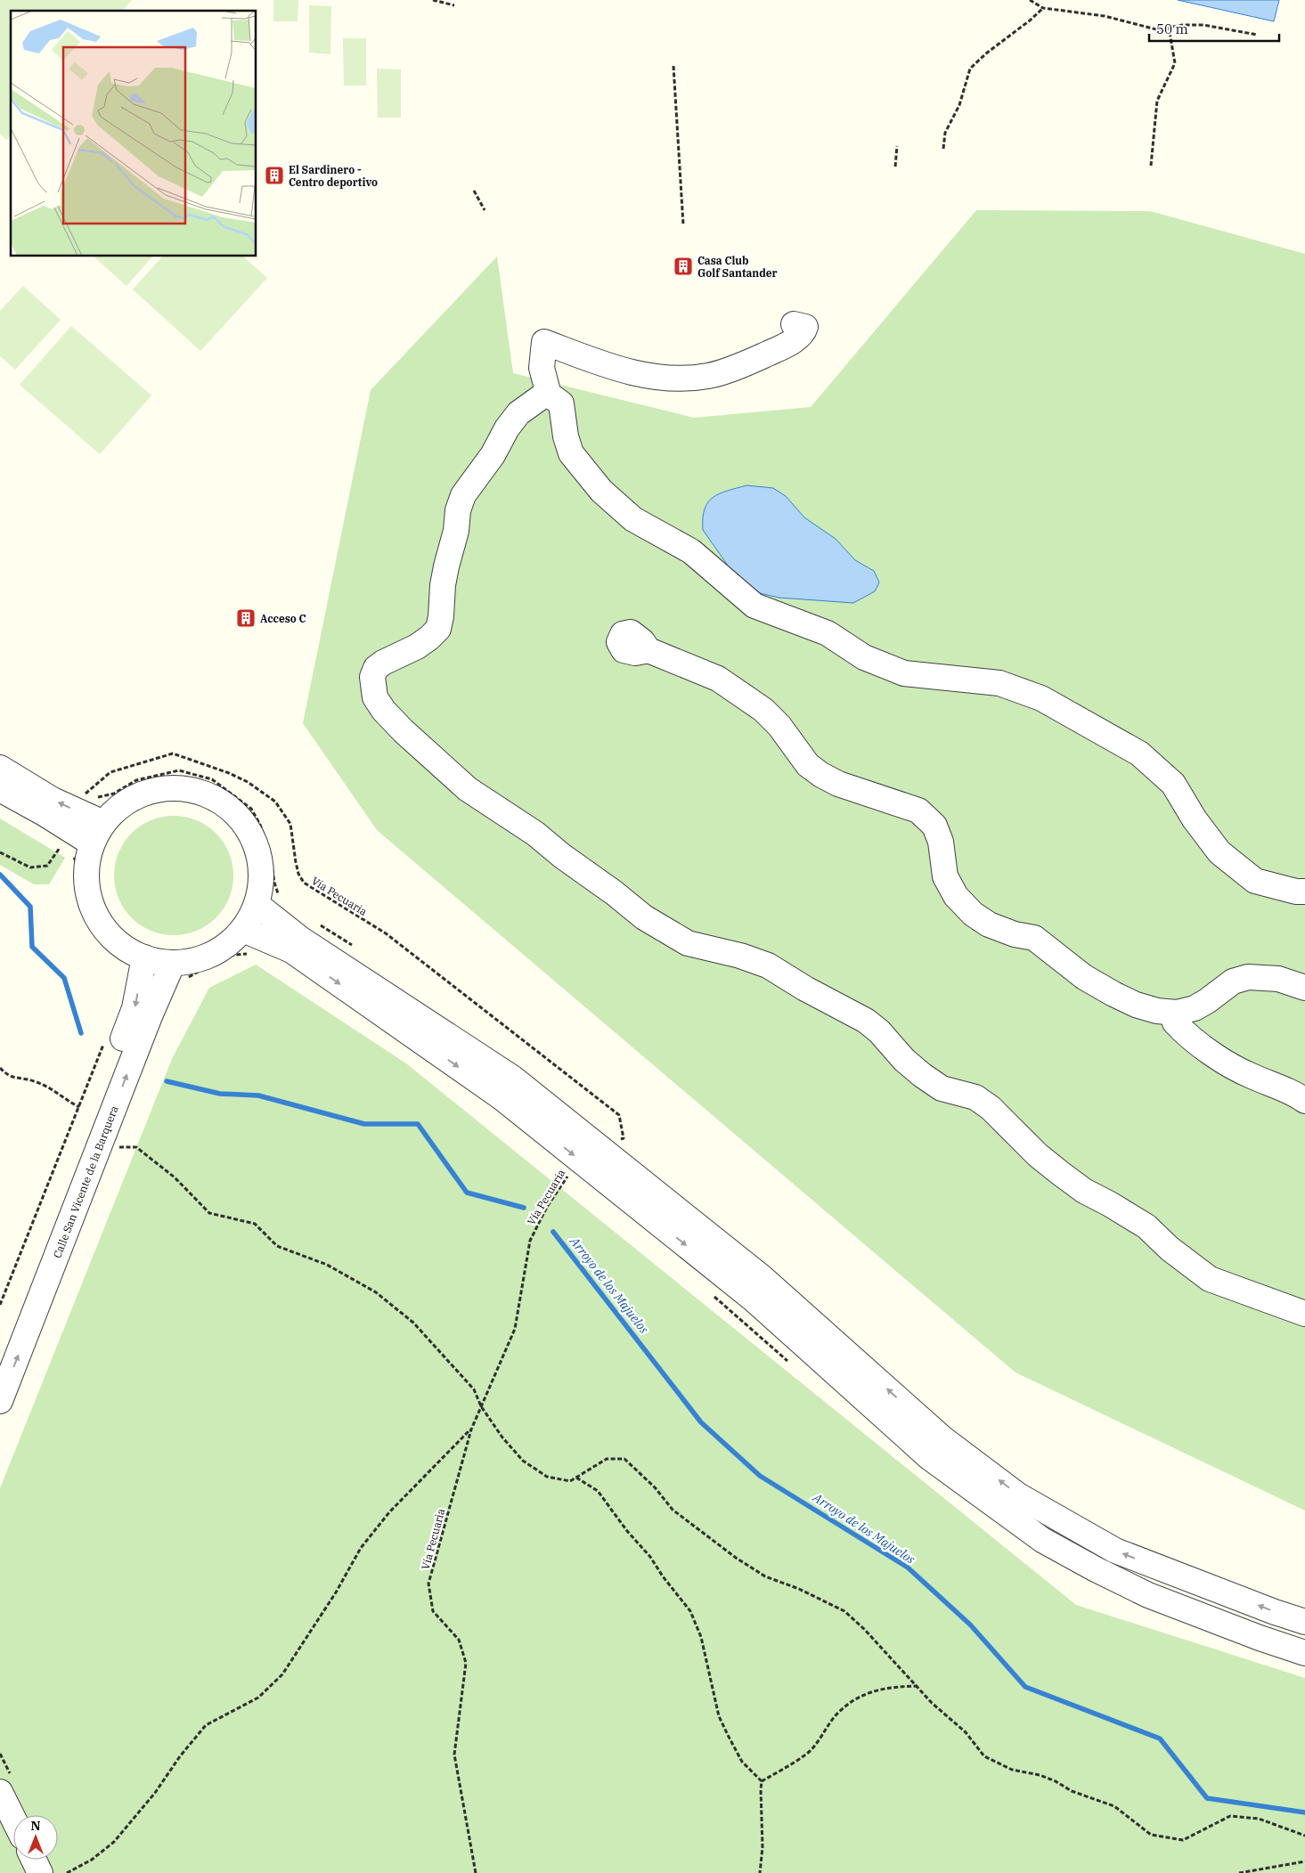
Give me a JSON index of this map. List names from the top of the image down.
{
  "streets": {
    "street": ["Calle San Vicente de la Barquera"],
    "path": ["Vía Pecuaria"]
  },
  "water": ["Arroyo de los Majuelos"],
  "places": {
    "building": ["El Sardinero - Centro deportivo", "Casa Club Golf Santander", "Acceso C"]
  },
  "scale_bar": "50 m",
  "north": "top"
}
